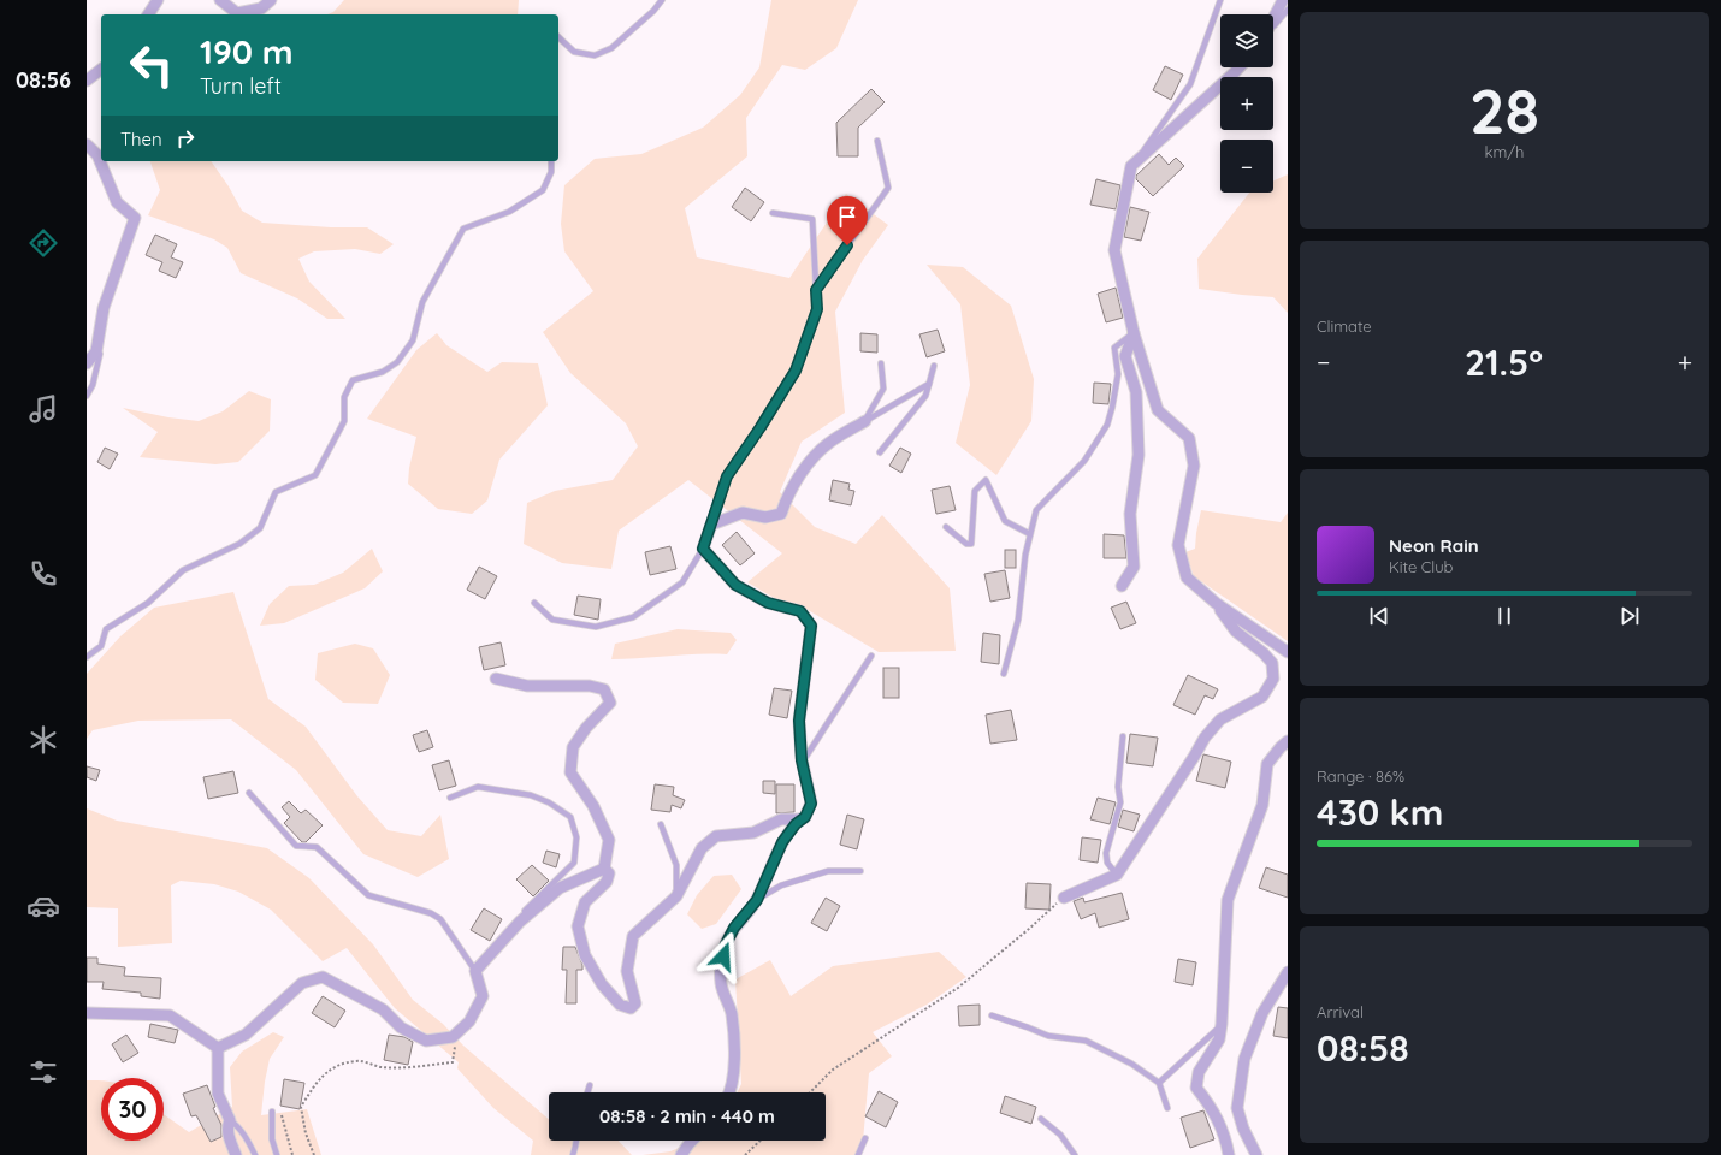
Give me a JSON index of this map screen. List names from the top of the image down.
{
  "page": {
    "tabs": "08:56",
    "tile": [
      ["28", "km/h"],
      "Climate",
      ["Range · 86%", "430 km"],
      ["Arrival", "08:58"]
    ],
    "map_buttons": ["+", "−"],
    "turn": ["190 m", "Turn left"],
    "then": "Then",
    "heat": ["−", "21.5°", "+"],
    "song": ["Neon Rain", "Kite Club"],
    "limit": "30",
    "trip": "08:58 · 2 min · 440 m"
  }
}
